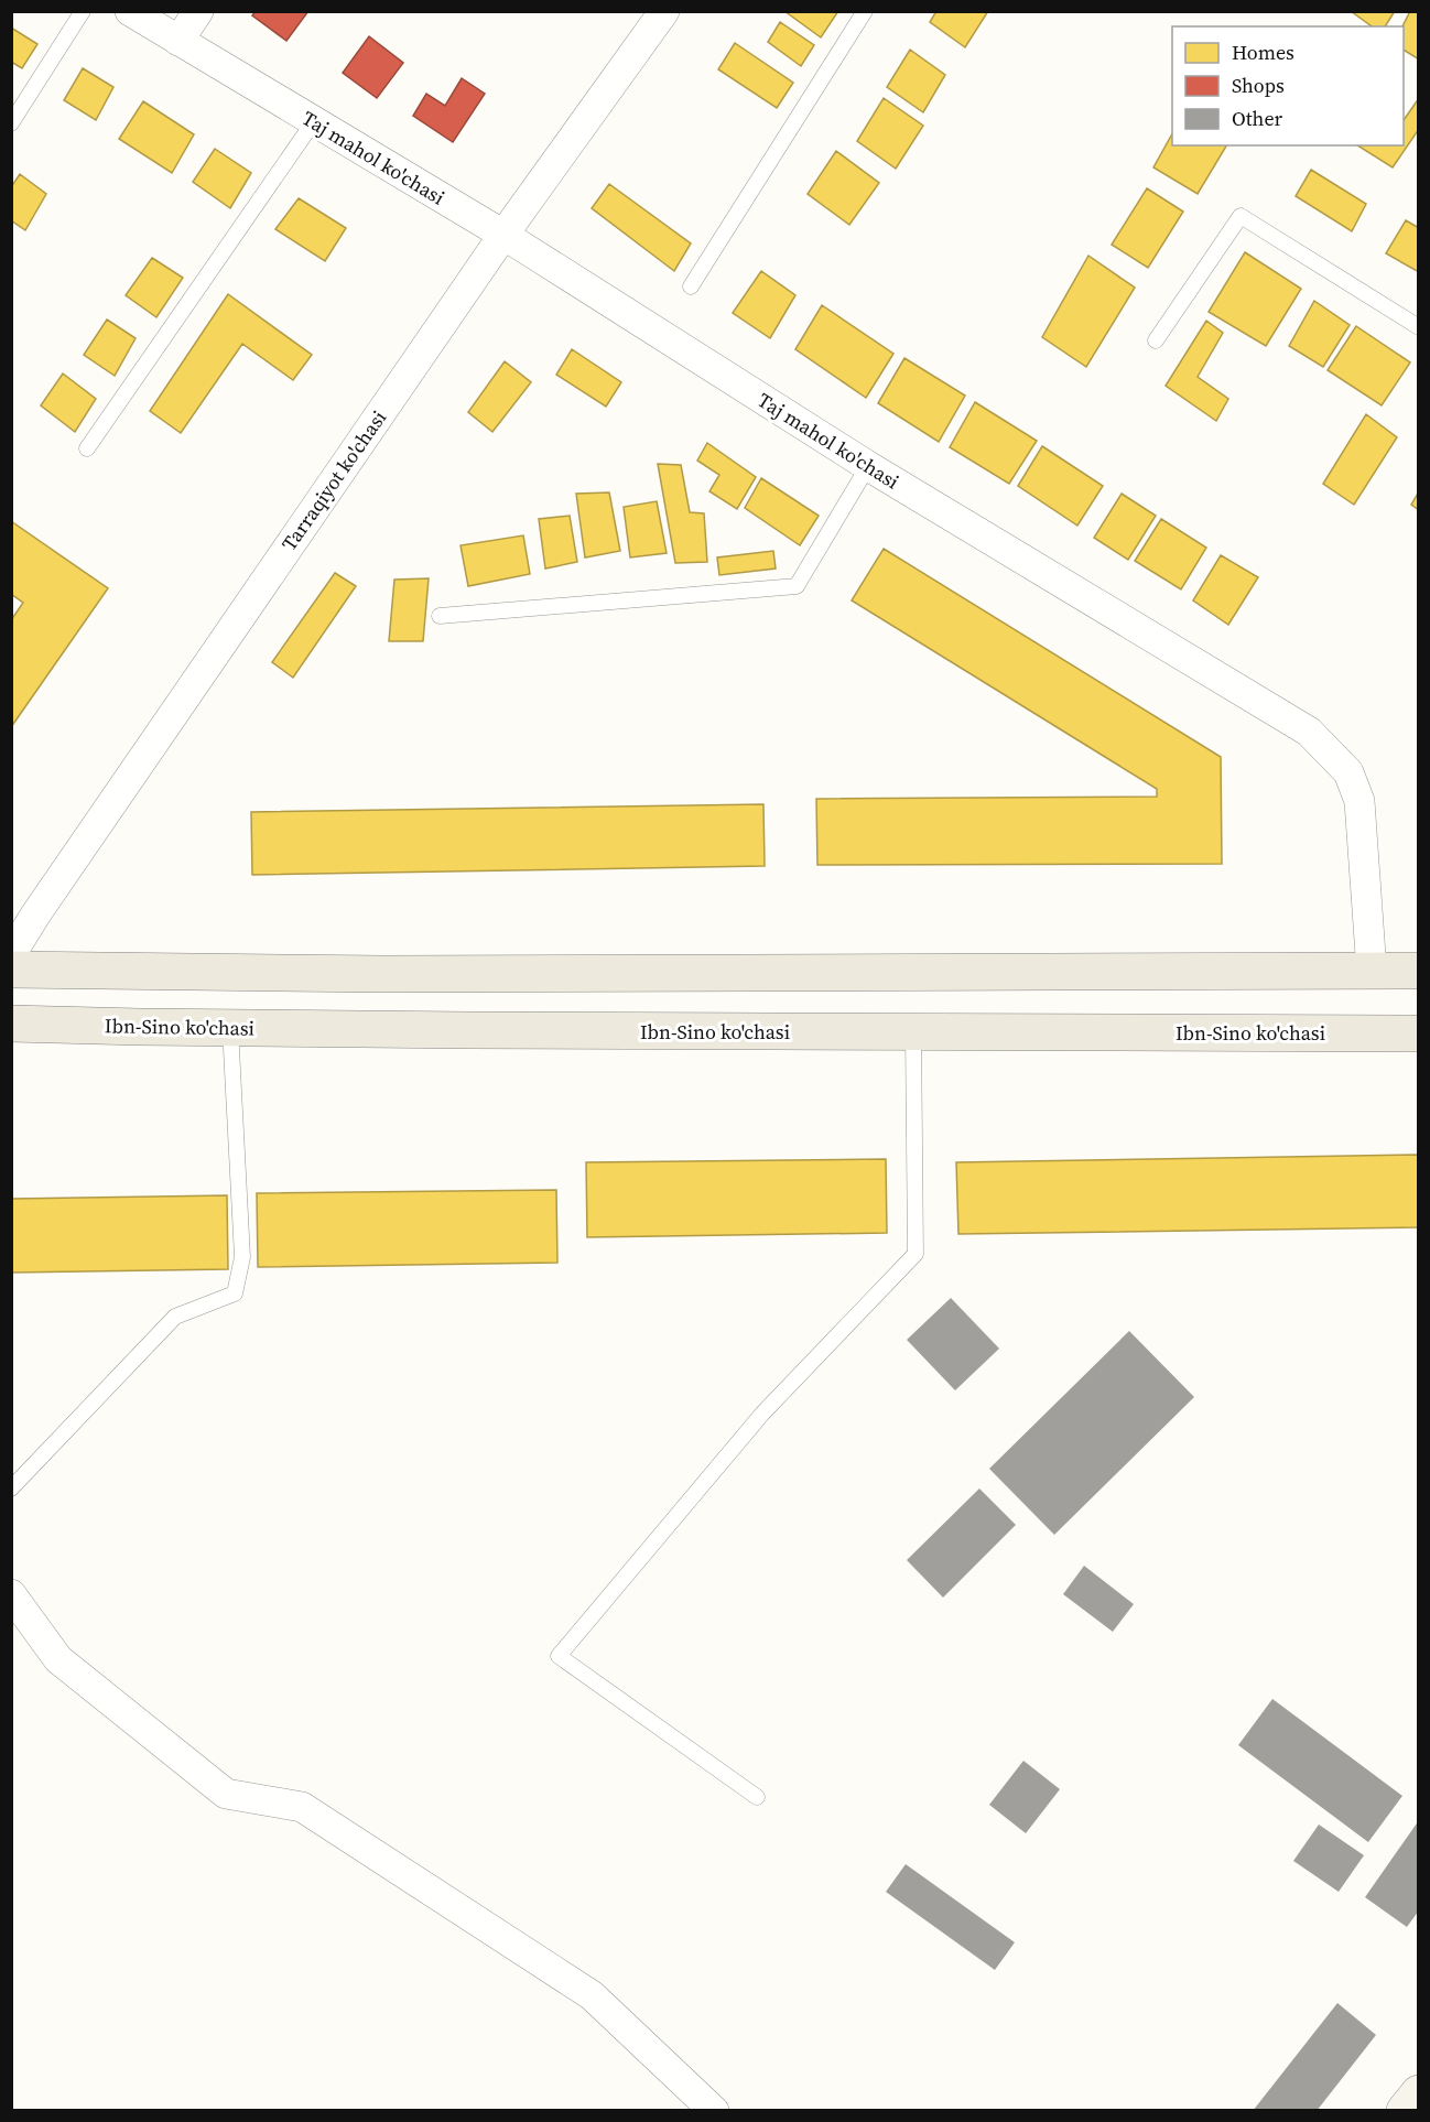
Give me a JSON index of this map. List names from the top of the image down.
{
  "streets": {
    "main road": ["Ibn-Sino ko'chasi"],
    "street": ["Taj mahol ko'chasi", "Tarraqiyot ko'chasi"]
  },
  "crossings": [
    ["Taj mahol ko'chasi", "Tarraqiyot ko'chasi"]
  ],
  "legend": ["Homes", "Shops", "Other"]
}
